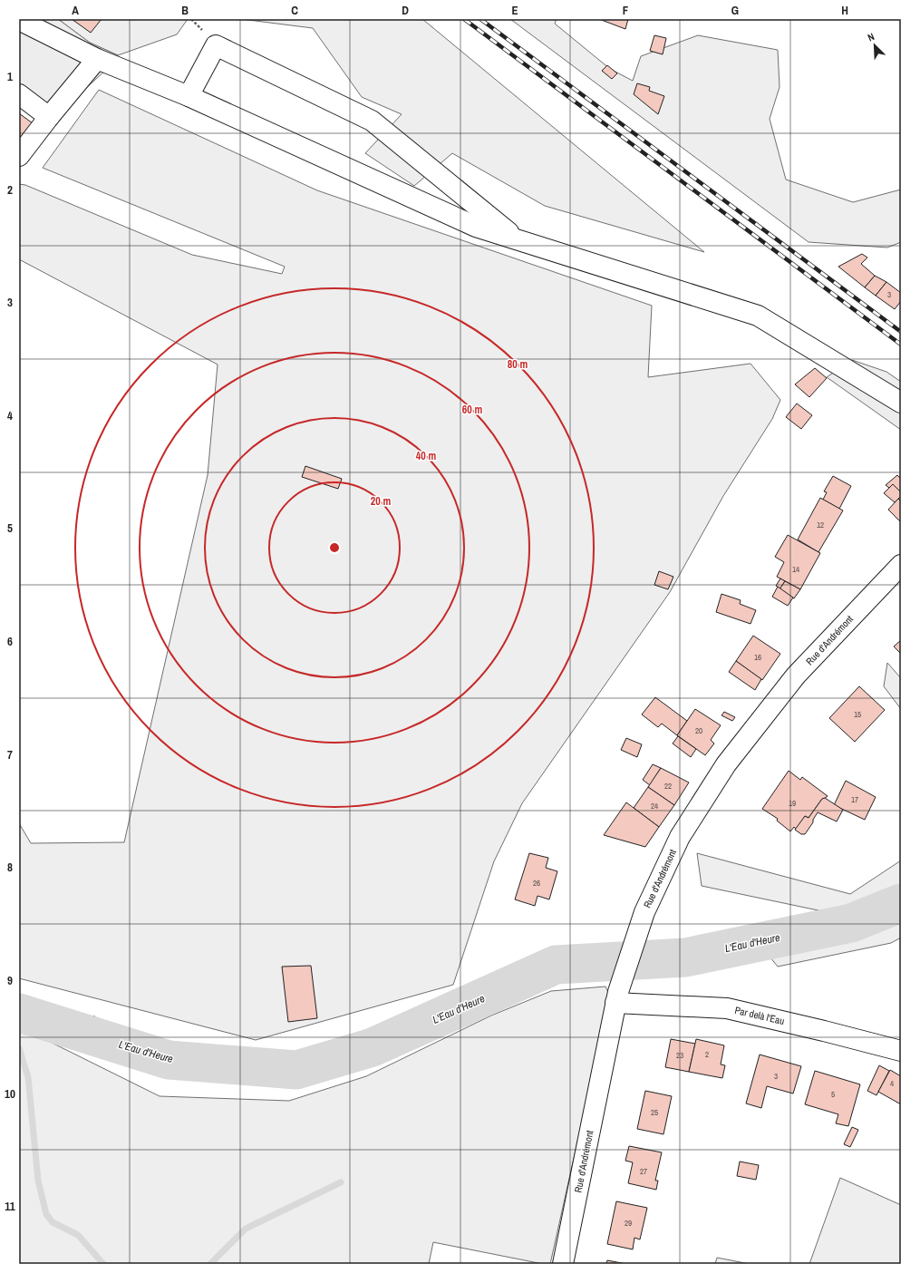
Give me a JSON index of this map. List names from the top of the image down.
{
  "streets": {
    "street": ["Rue d'Andrémont", "Par delà l'Eau"]
  },
  "crossings": [
    ["Rue d'Andrémont", "Par delà l'Eau"]
  ],
  "water": ["L'Eau d'Heure"],
  "house_numbers": [
    "3",
    "12",
    "14",
    "16",
    "15",
    "20",
    "22",
    "17",
    "19",
    "24",
    "26",
    "2",
    "23",
    "3",
    "4",
    "5",
    "25",
    "27",
    "29"
  ],
  "north": "top left",
  "grid": {
    "columns": [
      "A",
      "B",
      "C",
      "D",
      "E",
      "F",
      "G",
      "H"
    ],
    "rows": [
      "1",
      "2",
      "3",
      "4",
      "5",
      "6",
      "7",
      "8",
      "9",
      "10",
      "11"
    ]
  },
  "rings": [
    "80 m",
    "60 m",
    "40 m",
    "20 m"
  ]
}
